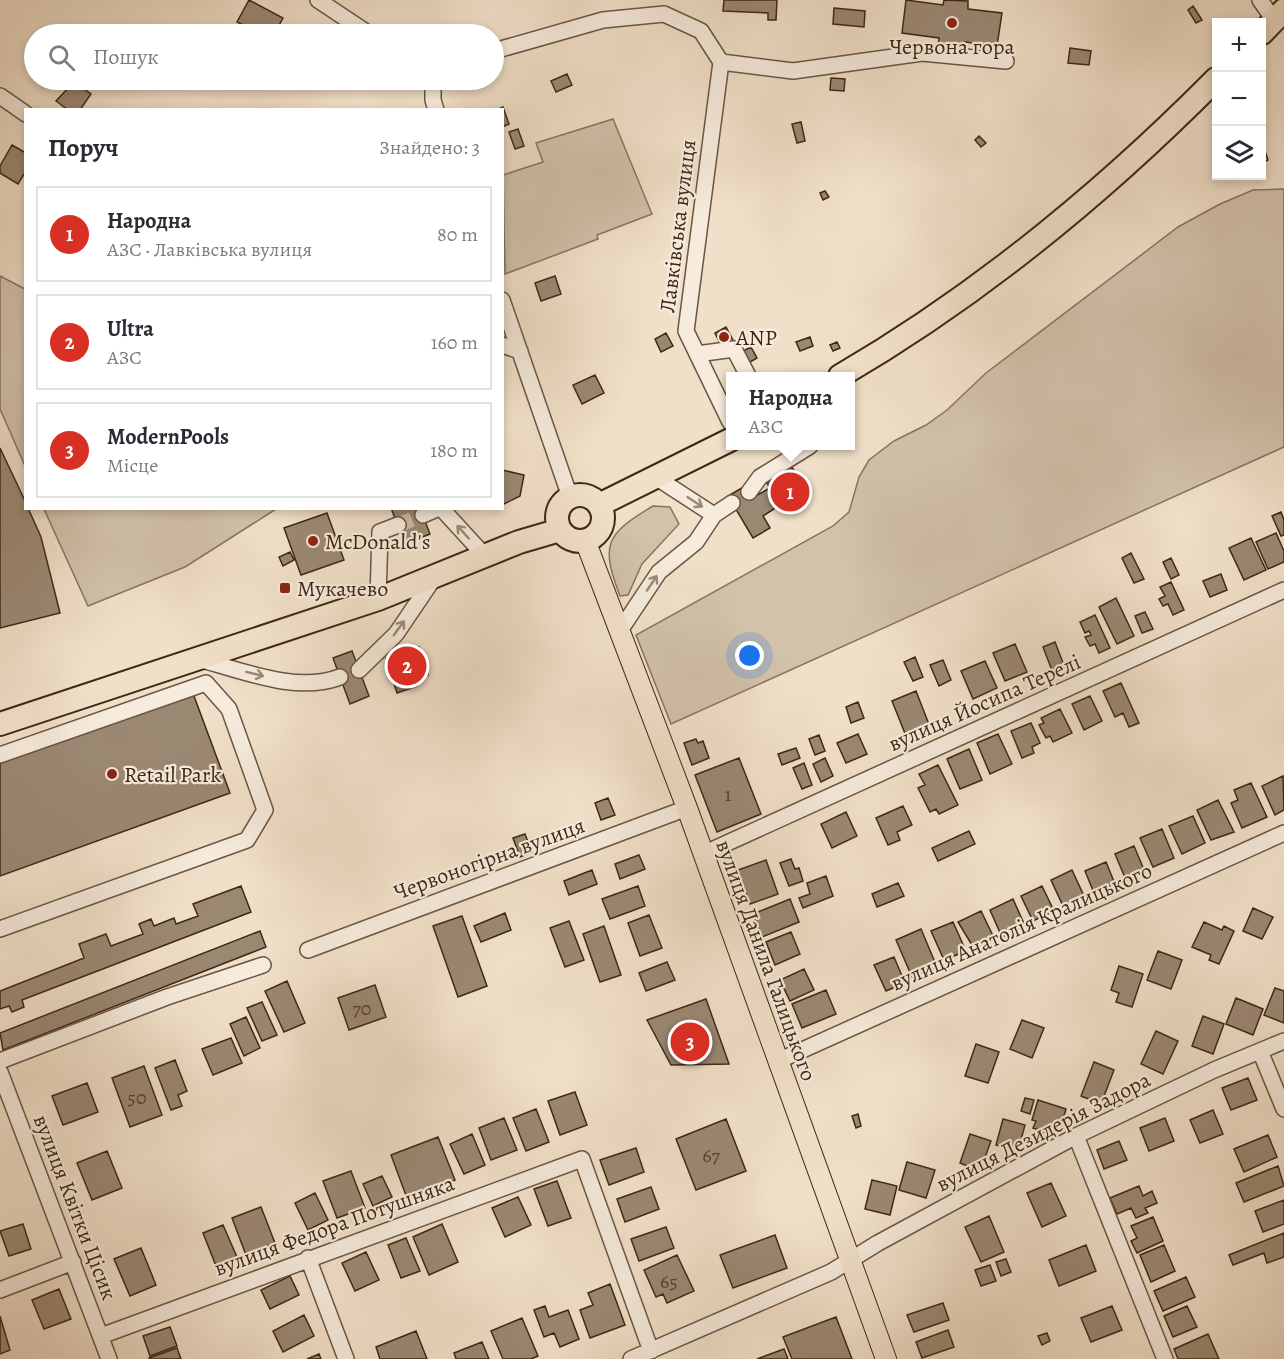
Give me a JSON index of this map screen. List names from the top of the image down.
{
  "streets": {
    "main road": ["вулиця Данила Галицького"],
    "street": [
      "Лавківська вулиця",
      "вулиця Йосипа Терелі",
      "Червоногірна вулиця",
      "вулиця Анатолія Кралицького",
      "вулиця Дезидерія Задора",
      "вулиця Квітки Цісик",
      "вулиця Федора Потушняка"
    ]
  },
  "crossings": [
    ["вулиця Йосипа Терелі", "вулиця Данила Галицького"],
    ["Червоногірна вулиця", "вулиця Данила Галицького"],
    ["вулиця Анатолія Кралицького", "вулиця Данила Галицького"],
    ["вулиця Данила Галицького", "вулиця Дезидерія Задора"],
    ["вулиця Дезидерія Задора", "вулиця Федора Потушняка"],
    ["вулиця Квітки Цісик", "вулиця Федора Потушняка"]
  ],
  "places": {
    "other": [
      "Червона гора",
      "ANP",
      "McDonald's",
      "Retail Park"
    ],
    "transit": ["Мукачево"]
  },
  "house_numbers": [
    "1",
    "70",
    "50",
    "67",
    "65"
  ],
  "page": {
    "map_buttons": ["+", "−"],
    "search": "Пошук",
    "heading": ["Поруч", "Знайдено: 3"],
    "list": [
      {
        "mark": "1",
        "name": "Народна",
        "note": "АЗС · Лавківська вулиця",
        "value": "80 m"
      },
      {
        "mark": "2",
        "name": "Ultra",
        "note": "АЗС",
        "value": "160 m"
      },
      {
        "mark": "3",
        "name": "ModernPools",
        "note": "Місце",
        "value": "180 m"
      }
    ],
    "popup": ["Народна", "АЗС"],
    "pins": ["1", "2", "3"]
  }
}
